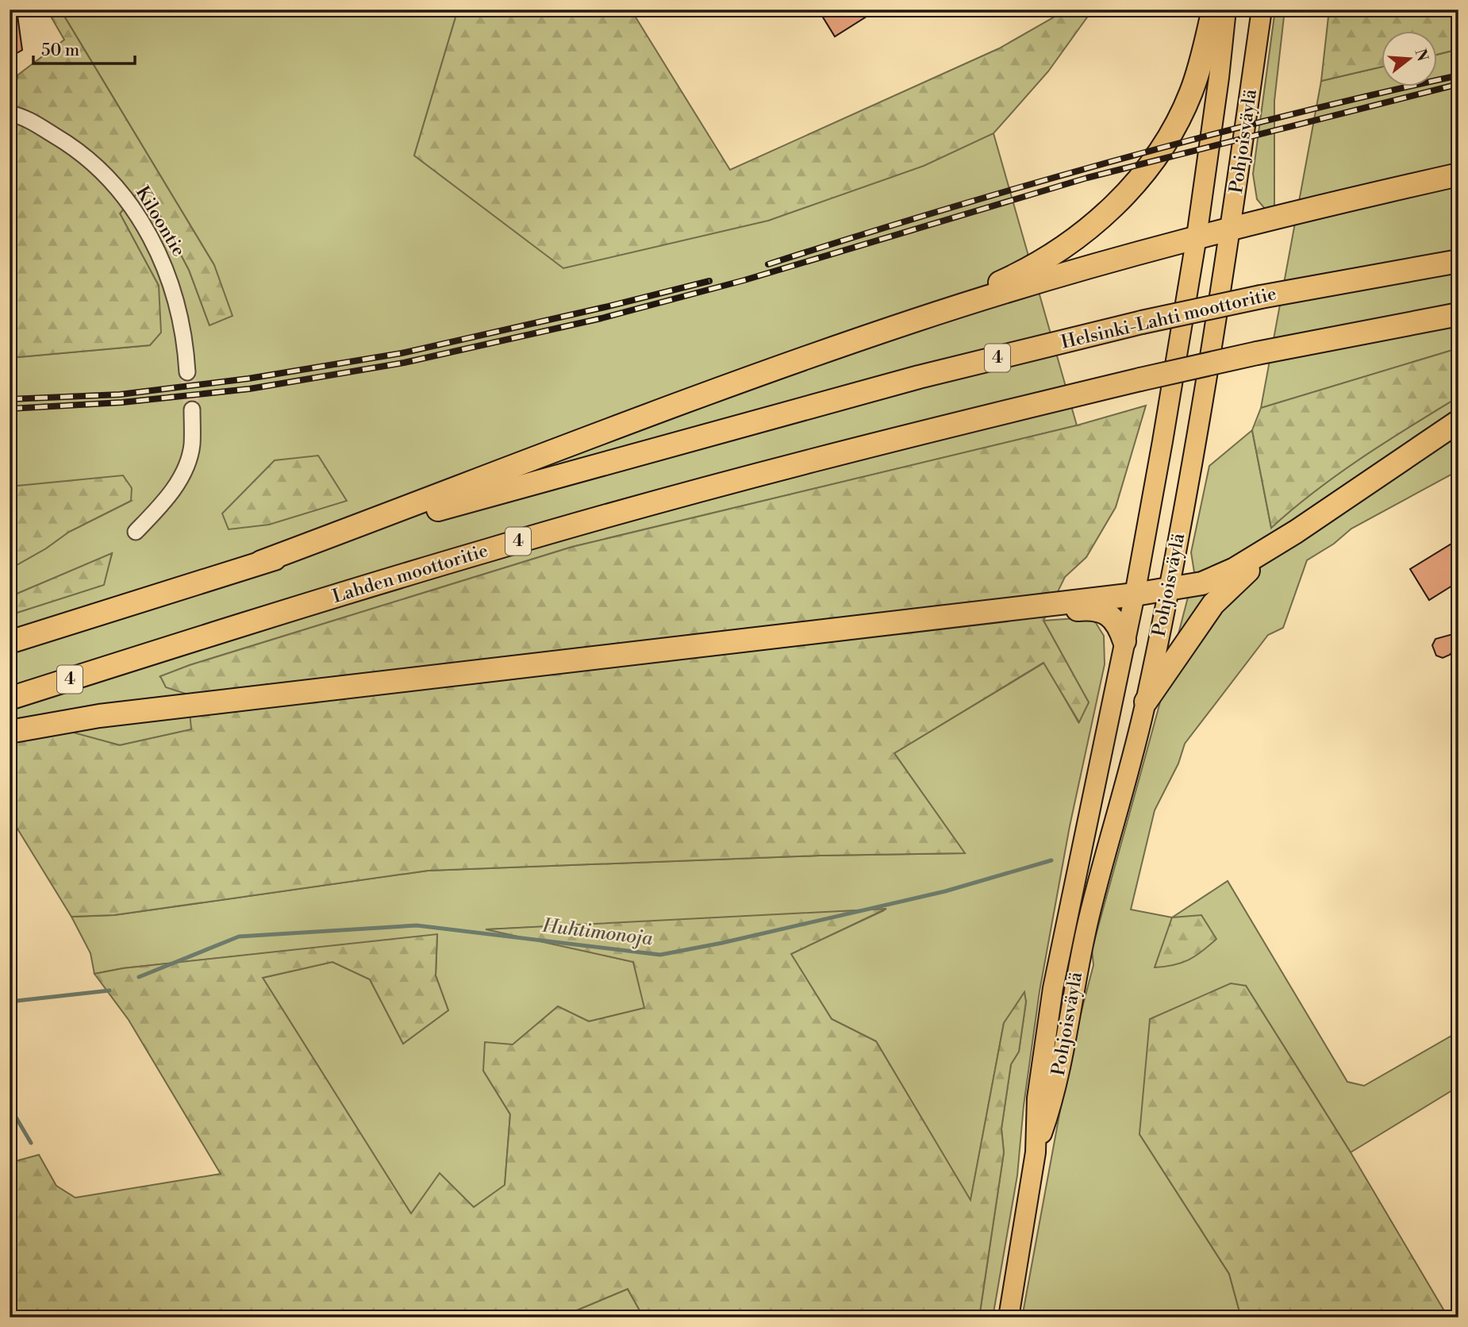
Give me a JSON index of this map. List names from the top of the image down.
{
  "streets": {
    "highway": ["Helsinki-Lahti moottoritie", "4", "Lahden moottoritie"],
    "main road": ["Pohjoisväylä"],
    "street": ["Kiloontie"]
  },
  "crossings": [
    ["Helsinki-Lahti moottoritie", "4"]
  ],
  "water": ["Huhtimonoja"],
  "scale_bar": "50 m",
  "north": "right"
}
